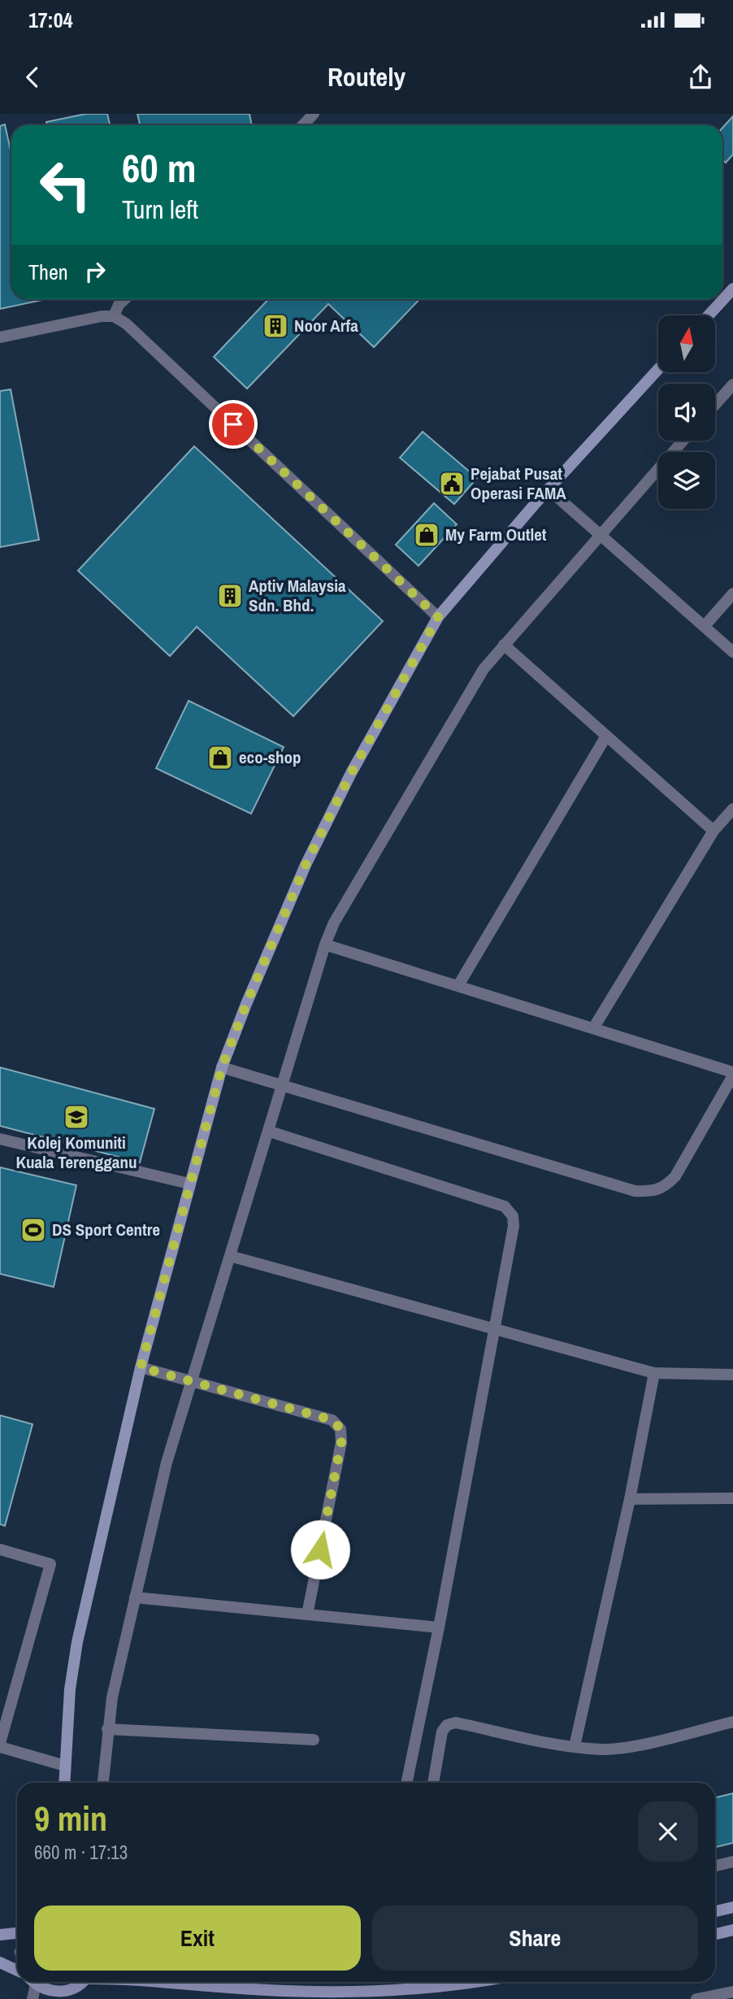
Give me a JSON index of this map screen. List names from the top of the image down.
{
  "places": {
    "building": ["Noor Arfa", "Aptiv Malaysia Sdn. Bhd."],
    "public building": ["Pejabat Pusat Operasi FAMA"],
    "shop": ["My Farm Outlet", "eco-shop"],
    "school or university": ["Kolej Komuniti Kuala Terengganu"],
    "sports": ["DS Sport Centre"]
  },
  "north": "top",
  "page": {
    "status": "17:04",
    "header": "Routely",
    "turn": ["60 m", "Turn left"],
    "then": "Then",
    "heading": ["9 min", "660 m · 17:13"],
    "buttons": ["Exit", "Share"]
  }
}
